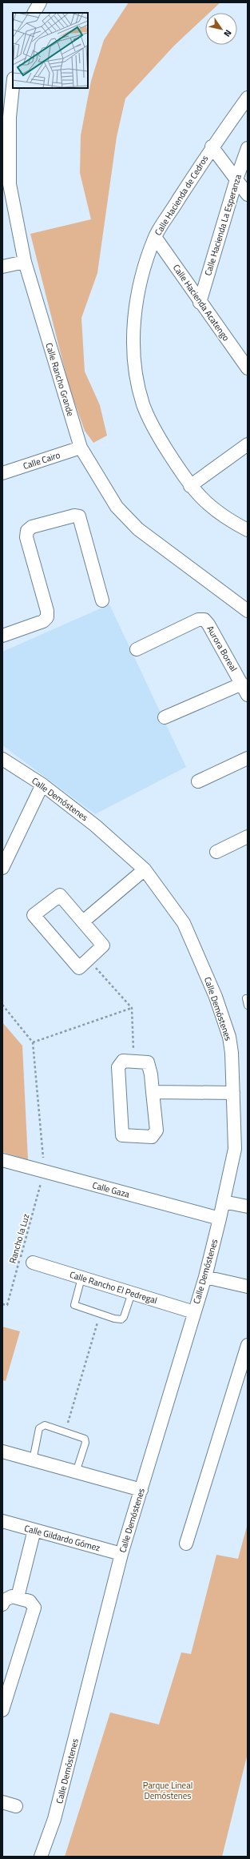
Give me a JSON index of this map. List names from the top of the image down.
{
  "streets": {
    "street": [
      "Calle Hacienda de Cedros",
      "Calle Hacienda La Esperanza",
      "Calle Hacienda Acatengo",
      "Calle Rancho Grande",
      "Calle Cairo",
      "Aurora Boreal",
      "Calle Demóstenes",
      "Calle Gaza",
      "Calle Rancho El Pedregal",
      "Calle Gildardo Gómez"
    ],
    "path": ["Rancho la Luz"]
  },
  "crossings": [
    ["Calle Hacienda de Cedros", "Calle Hacienda Acatengo"],
    ["Calle Hacienda La Esperanza", "Calle Hacienda Acatengo"],
    ["Calle Rancho Grande", "Calle Cairo"],
    ["Calle Demóstenes", "Calle Gaza"],
    ["Calle Demóstenes", "Calle Rancho El Pedregal"],
    ["Calle Demóstenes", "Calle Gildardo Gómez"],
    ["Calle Gaza", "Rancho la Luz"]
  ],
  "parks": ["Parque Lineal Demóstenes"],
  "north": "bottom right"
}
